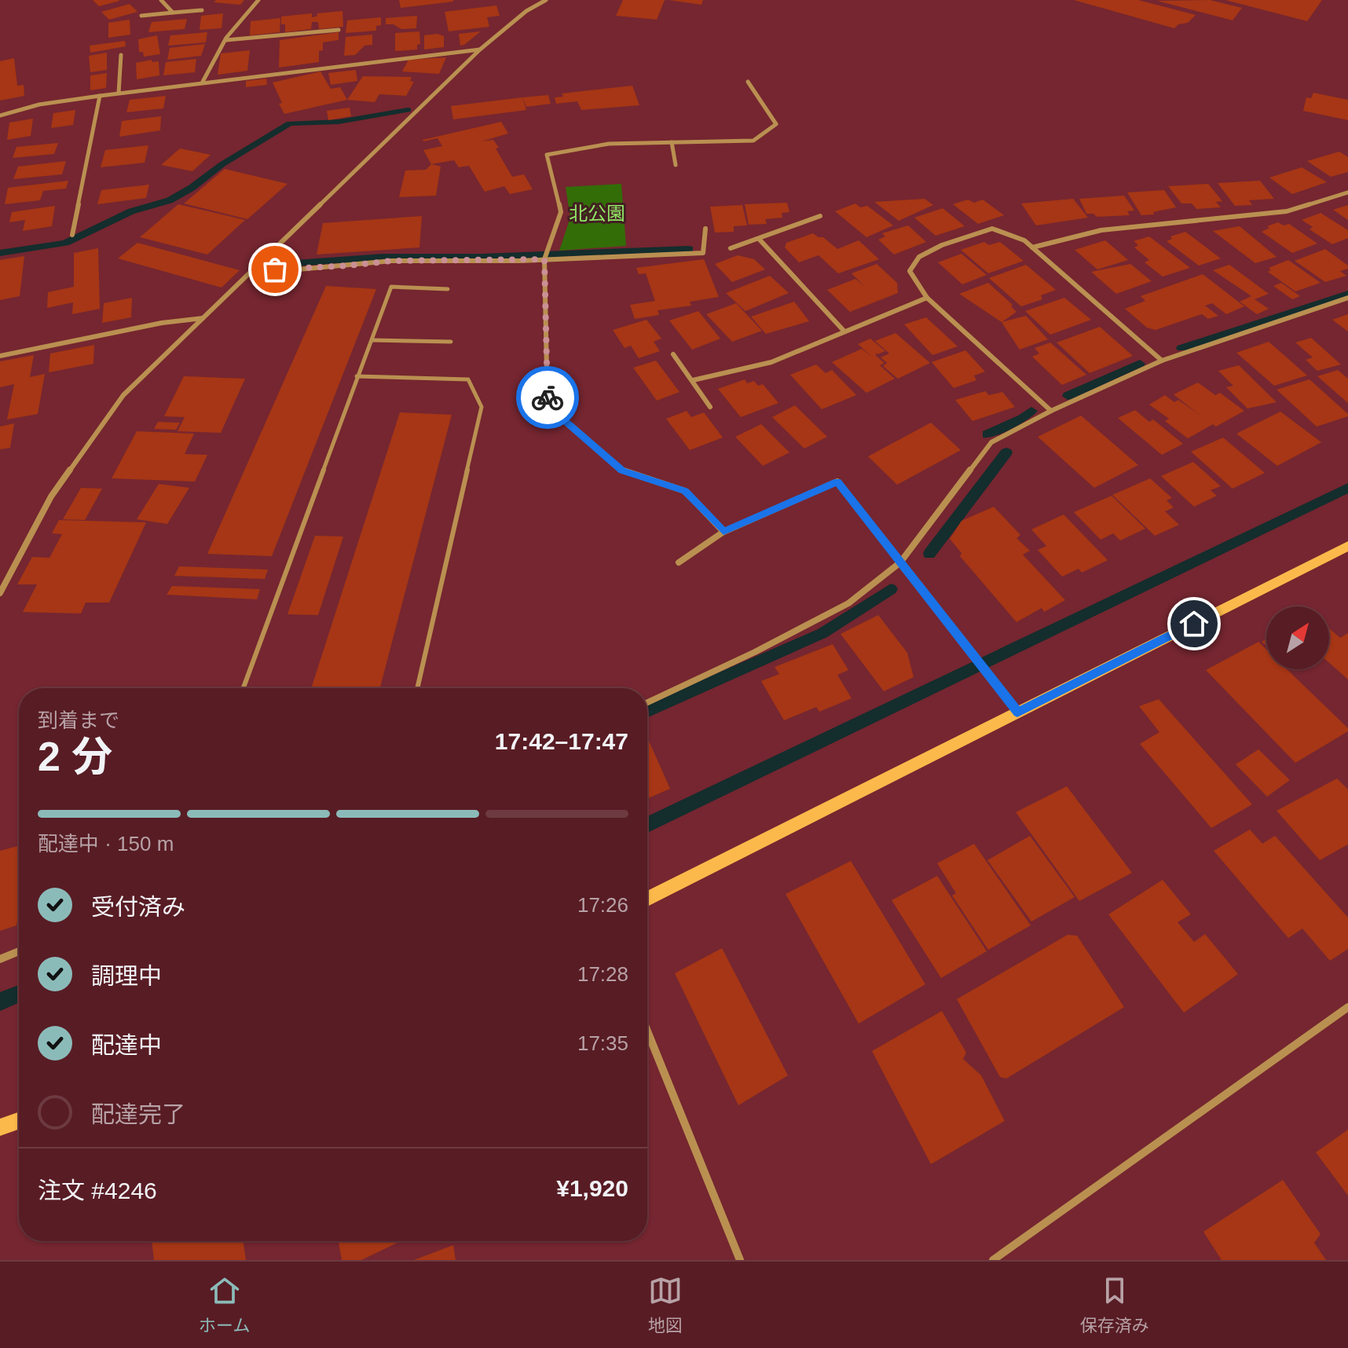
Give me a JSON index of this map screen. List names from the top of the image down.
{
  "parks": ["北公園"],
  "north": "top right",
  "page": {
    "heading": ["2 分", "到着まで", "17:42–17:47"],
    "panel": ["注文 #4246", "¥1,920"],
    "bar": "配達中 · 150 m",
    "list": [
      ["受付済み", "17:26"],
      ["調理中", "17:28"],
      ["配達中", "17:35"],
      "配達完了"
    ],
    "tabs": ["ホーム", "地図", "保存済み"]
  }
}
